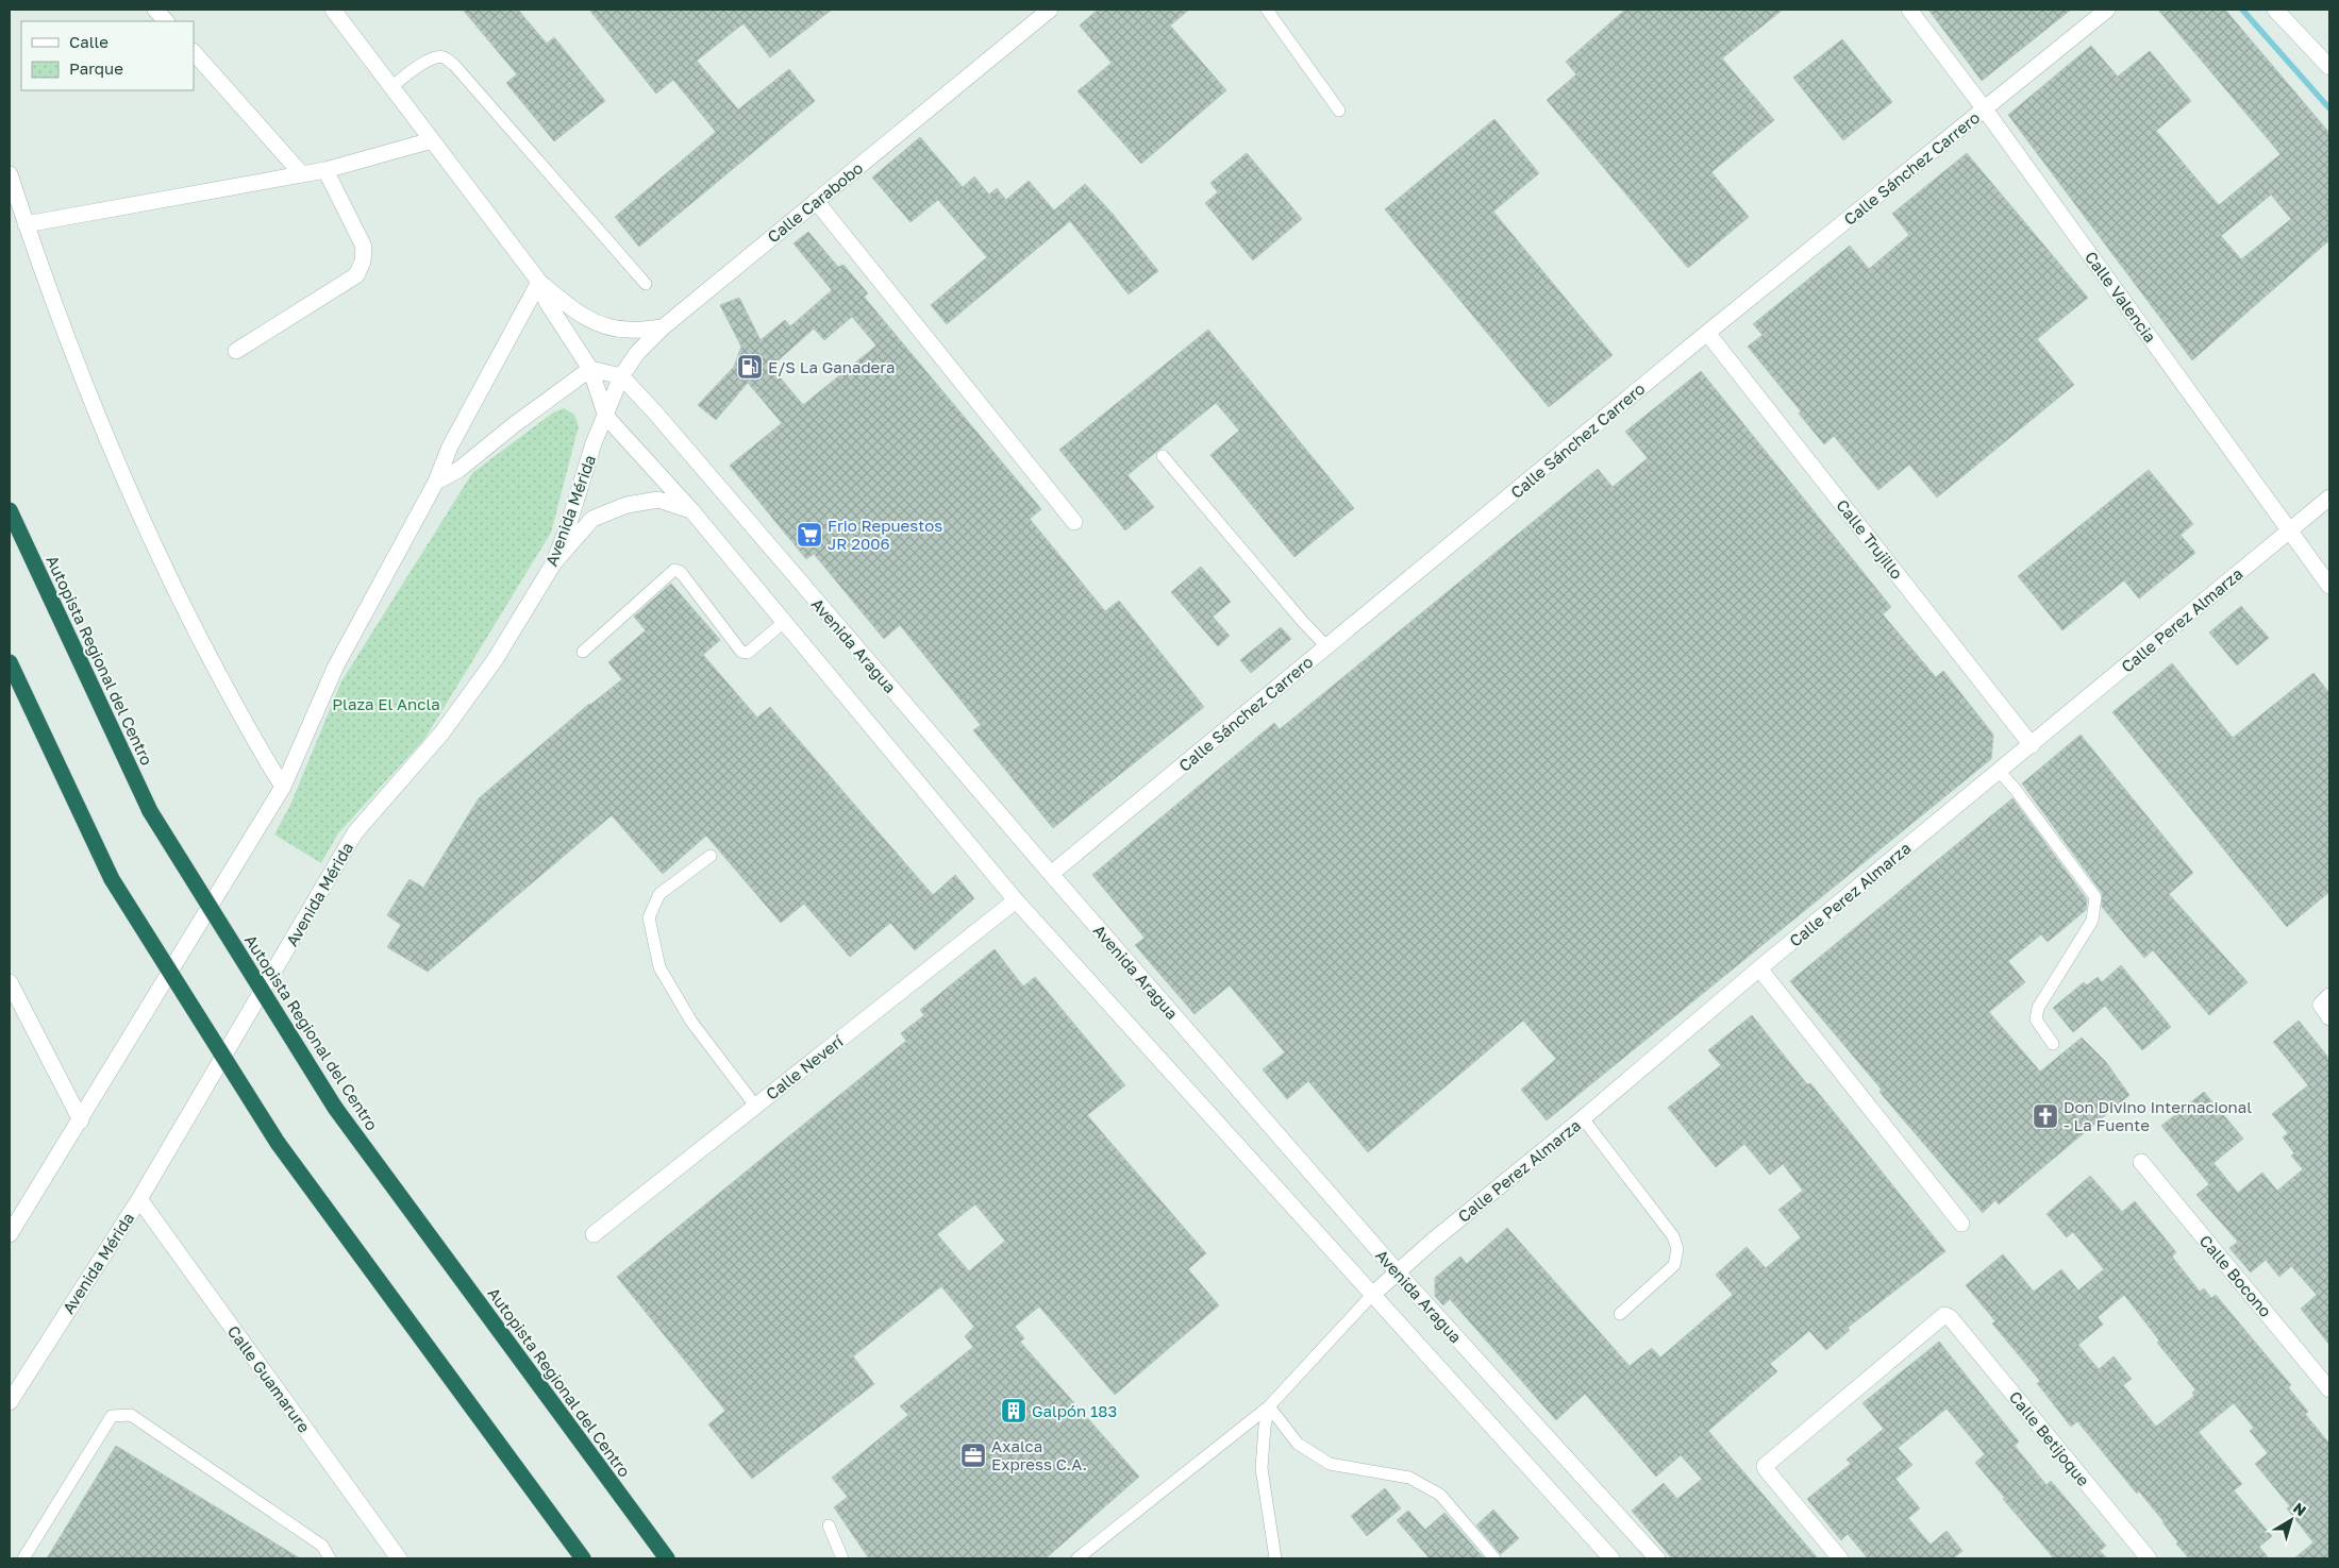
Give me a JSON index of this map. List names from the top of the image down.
{
  "streets": {
    "highway": ["Autopista Regional del Centro"],
    "street": [
      "Calle Sánchez Carrero",
      "Calle Carabobo",
      "Calle Valencia",
      "Avenida Mérida",
      "Calle Trujillo",
      "Calle Perez Almarza",
      "Avenida Aragua",
      "Calle Neverí",
      "Calle Bocono",
      "Calle Guamarure",
      "Calle Betijoque"
    ]
  },
  "crossings": [
    ["Calle Sánchez Carrero", "Calle Valencia"],
    ["Calle Sánchez Carrero", "Calle Trujillo"],
    ["Calle Sánchez Carrero", "Avenida Aragua"],
    ["Calle Carabobo", "Avenida Mérida"],
    ["Calle Carabobo", "Avenida Aragua"],
    ["Calle Valencia", "Calle Perez Almarza"],
    ["Avenida Mérida", "Avenida Aragua"],
    ["Avenida Mérida", "Calle Guamarure"],
    ["Calle Trujillo", "Calle Perez Almarza"],
    ["Calle Perez Almarza", "Avenida Aragua"],
    ["Avenida Aragua", "Calle Neverí"]
  ],
  "parks": ["Plaza El Ancla"],
  "places": {
    "fuel station": ["E/S La Ganadera"],
    "supermarket": ["Frio Repuestos JR 2006"],
    "church": ["Don Divino Internacional - La Fuente"],
    "building": ["Galpón 183"],
    "office": ["Axalca Express C.A."]
  },
  "legend": ["Calle", "Parque"],
  "north": "top right"
}
